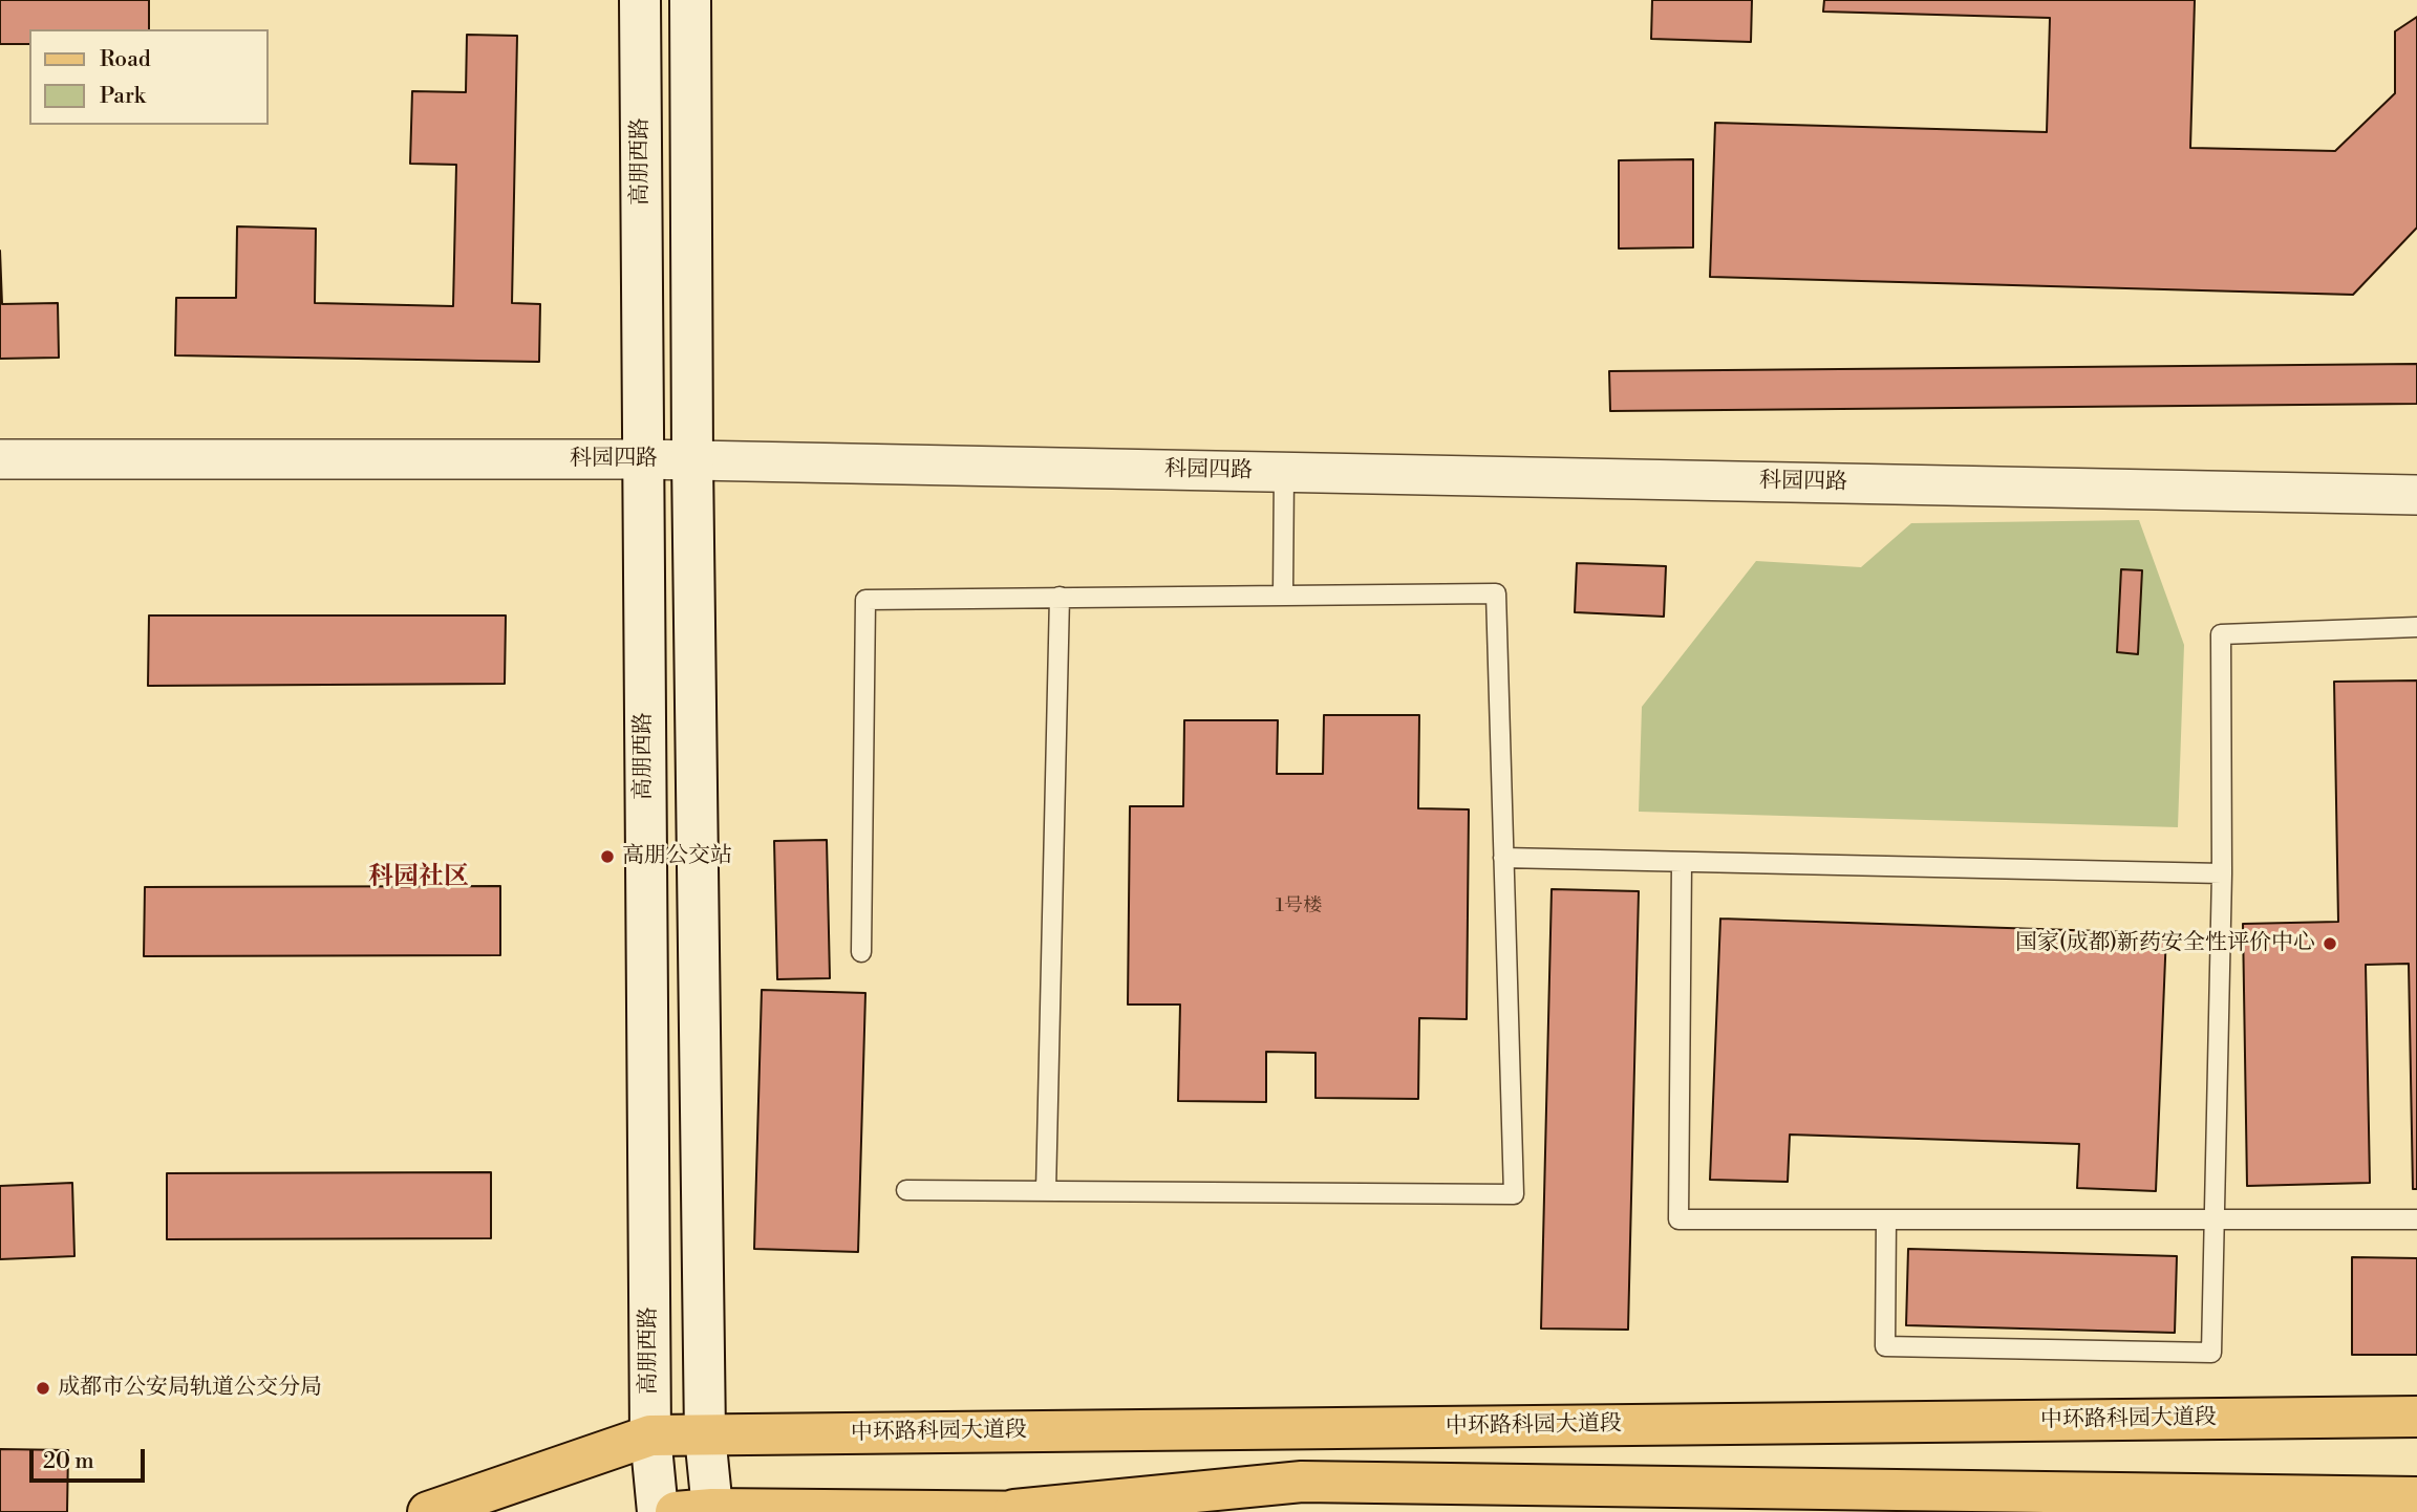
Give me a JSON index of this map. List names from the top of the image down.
{
  "streets": {
    "main road": ["中环路科园大道段"],
    "street": ["高朋西路", "科园四路"]
  },
  "crossings": [
    ["高朋西路", "科园四路"],
    ["高朋西路", "中环路科园大道段"]
  ],
  "districts": ["科园社区"],
  "places": ["高朋公交站", "国家(成都)新药安全性评价中心", "成都市公安局轨道公交分局"],
  "house_numbers": ["1号楼"],
  "legend": ["Road", "Park"],
  "scale_bar": "20 m"
}
